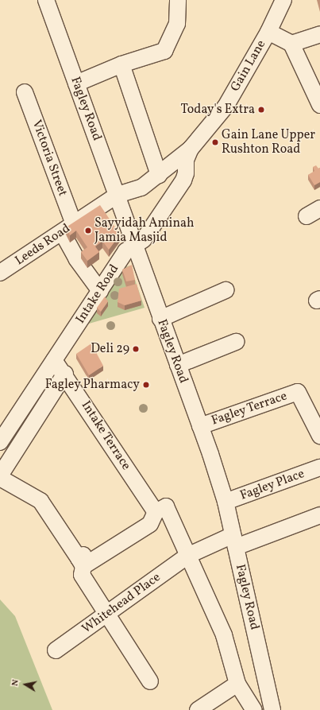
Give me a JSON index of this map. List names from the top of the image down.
{
  "streets": {
    "street": [
      "Gain Lane",
      "Fagley Road",
      "Victoria Street",
      "Leeds Road",
      "Intake Road",
      "Fagley Terrace",
      "Intake Terrace",
      "Fagley Place",
      "Whitehead Place"
    ]
  },
  "crossings": [
    ["Gain Lane", "Fagley Road"],
    ["Gain Lane", "Leeds Road"],
    ["Gain Lane", "Intake Road"],
    ["Fagley Road", "Leeds Road"],
    ["Fagley Road", "Intake Road"],
    ["Fagley Road", "Fagley Terrace"],
    ["Fagley Road", "Fagley Place"],
    ["Fagley Road", "Whitehead Place"],
    ["Victoria Street", "Leeds Road"],
    ["Victoria Street", "Intake Road"],
    ["Intake Road", "Intake Terrace"]
  ],
  "places": [
    "Today's Extra",
    "Gain Lane Upper Rushton Road",
    "Sayyidah Aminah Jamia Masjid",
    "Deli 29",
    "Fagley Pharmacy"
  ],
  "north": "left"
}
